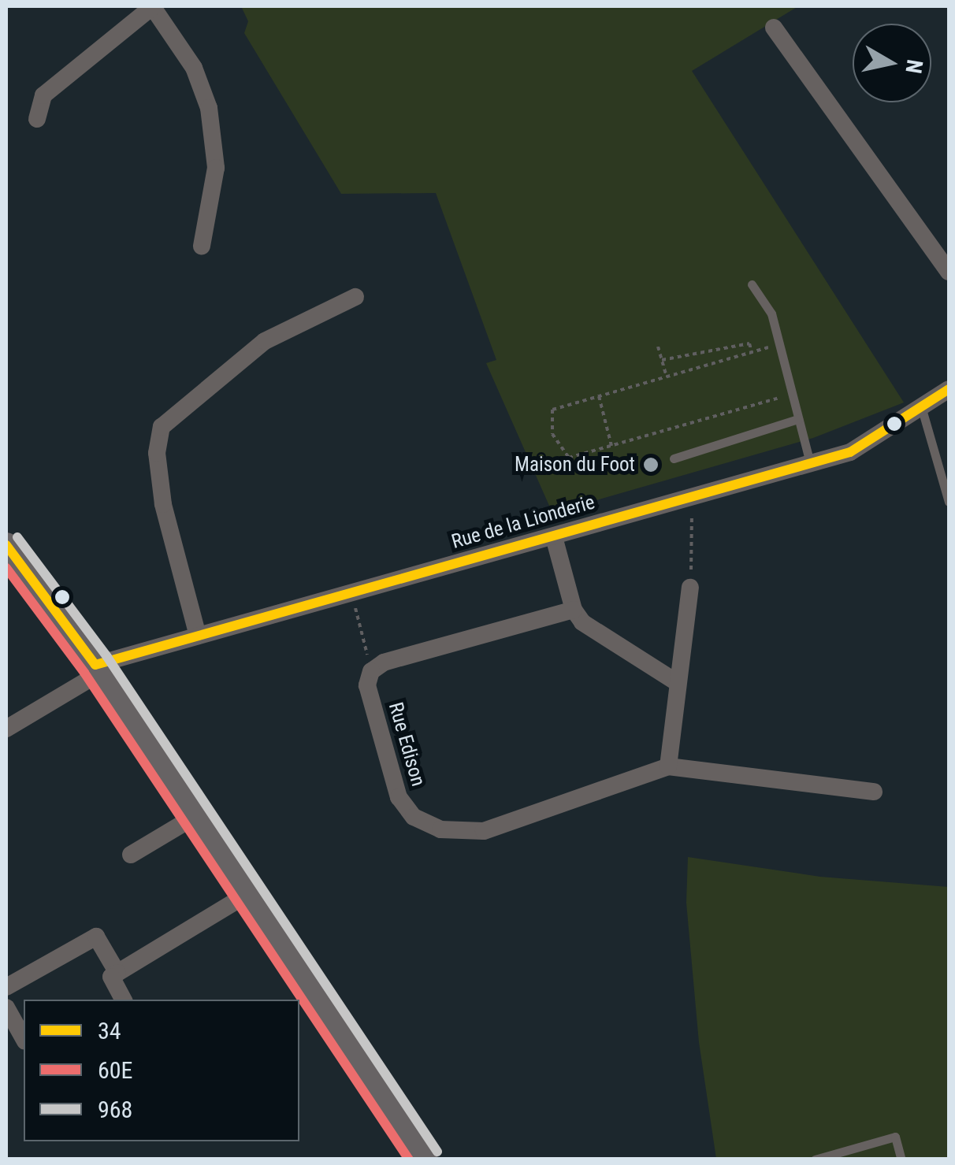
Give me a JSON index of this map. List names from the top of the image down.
{
  "streets": {
    "street": ["Rue de la Lionderie", "Rue Edison"]
  },
  "places": ["Maison du Foot"],
  "lines": ["transit line 34", "transit line 968", "transit line 60E"],
  "legend": ["34", "60E", "968"],
  "north": "right"
}
